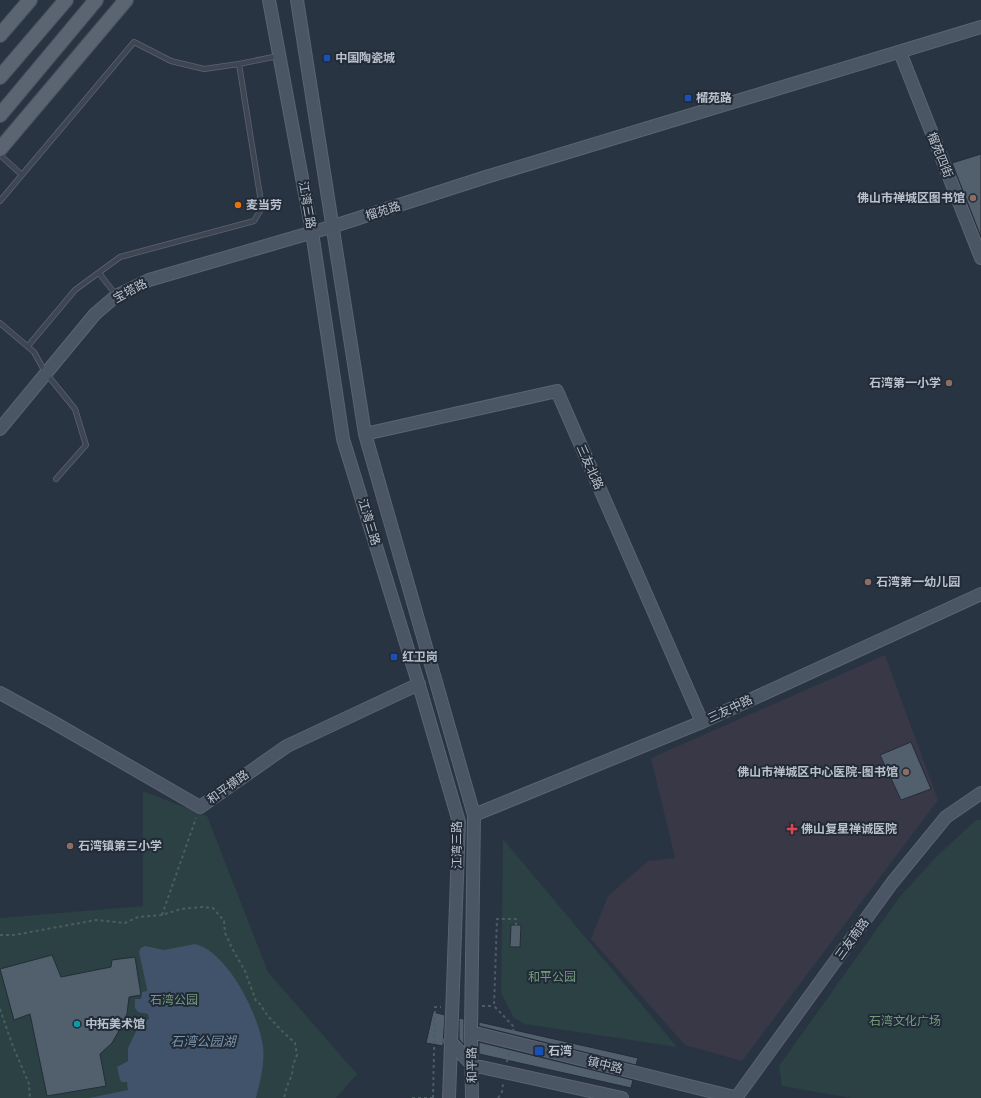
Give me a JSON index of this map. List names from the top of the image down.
{
  "streets": {
    "street": [
      "榴苑四街",
      "江湾三路",
      "榴苑路",
      "宝塔路",
      "三友北路",
      "三友中路",
      "和平横路",
      "三友南路",
      "和平路",
      "镇中路"
    ]
  },
  "crossings": [
    ["榴苑四街", "榴苑路"],
    ["江湾三路", "榴苑路"],
    ["江湾三路", "宝塔路"],
    ["江湾三路", "三友北路"],
    ["江湾三路", "三友中路"],
    ["江湾三路", "和平横路"],
    ["江湾三路", "和平路"],
    ["江湾三路", "镇中路"],
    ["榴苑路", "宝塔路"],
    ["三友北路", "三友中路"],
    ["三友南路", "镇中路"],
    ["和平路", "镇中路"]
  ],
  "water": ["石湾公园湖"],
  "parks": ["和平公园", "石湾公园", "石湾文化广场"],
  "places": {
    "transit": [
      "中国陶瓷城",
      "榴苑路",
      "红卫岗",
      "石湾"
    ],
    "other": [
      "佛山市禅城区图书馆",
      "麦当劳",
      "石湾第一小学",
      "石湾第一幼儿园",
      "佛山市禅城区中心医院-图书馆",
      "石湾镇第三小学",
      "中拓美术馆"
    ],
    "health": ["佛山复星禅诚医院"]
  }
}
